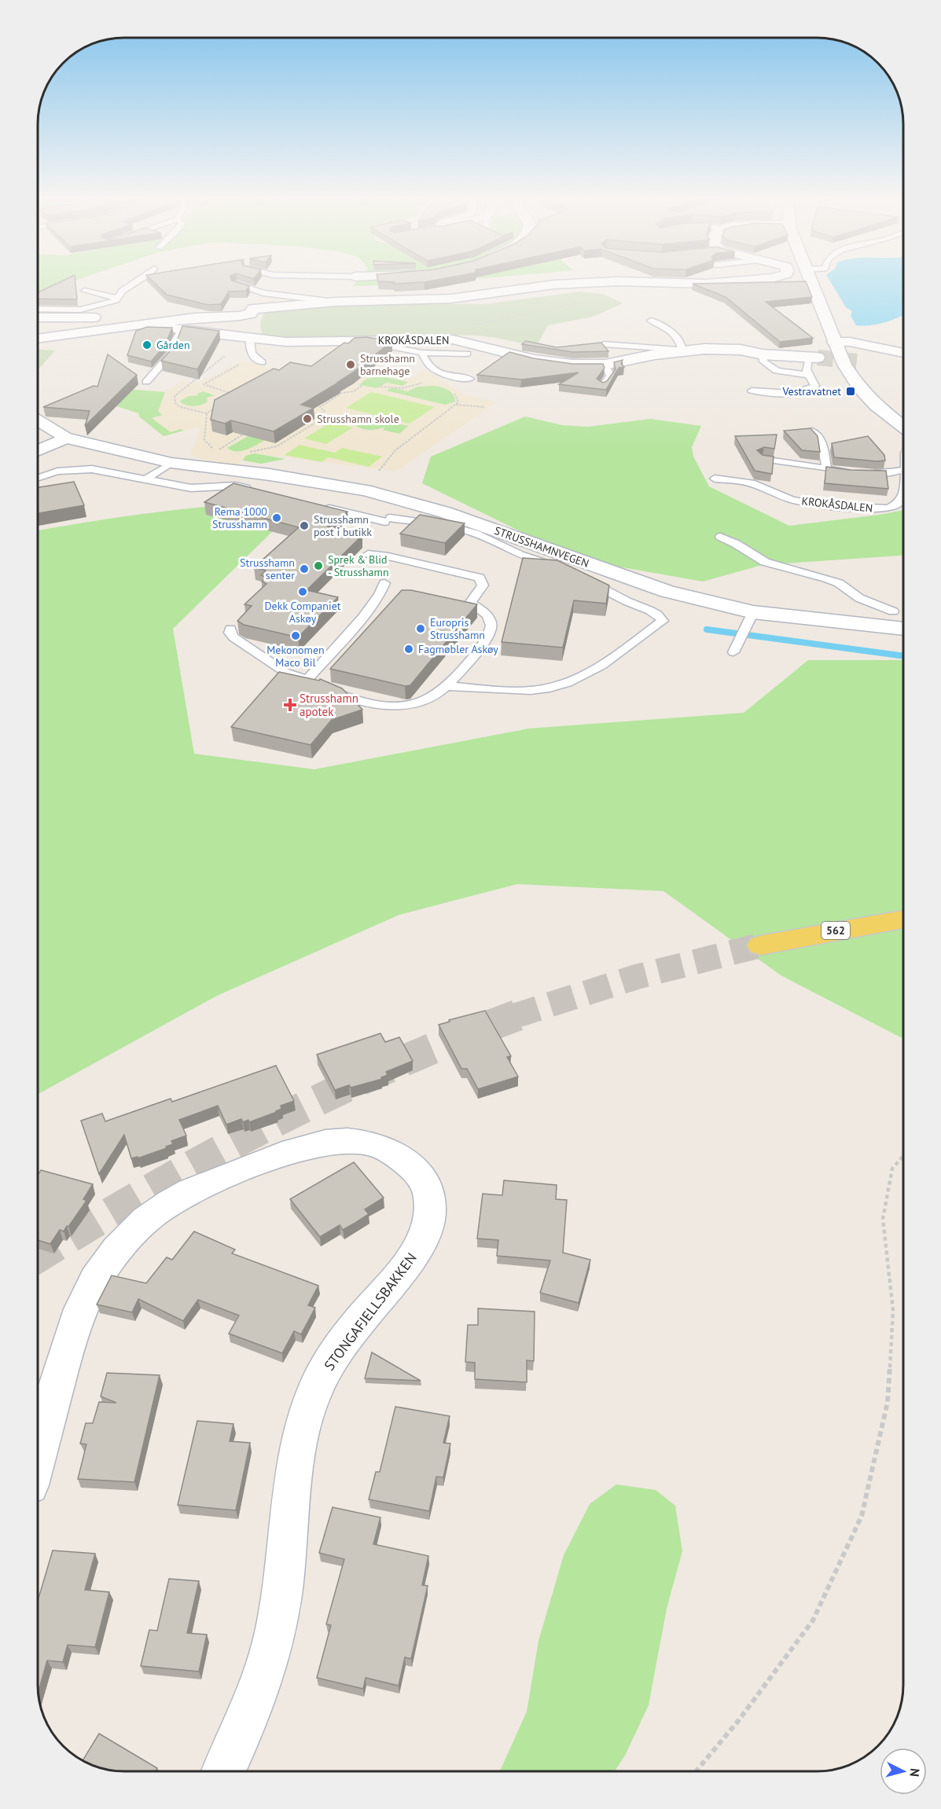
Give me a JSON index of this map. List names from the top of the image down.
{
  "streets": {
    "main road": ["562"],
    "street": ["KROKÅSDALEN", "STRUSSHAMNVEGEN", "STONGAFJELLSBAKKEN"]
  },
  "places": {
    "other": [
      "Gården",
      "Strusshamn barnehage",
      "Strusshamn skole",
      "Rema 1000 Strusshamn",
      "Strusshamn post i butikk",
      "Sprek & Blid - Strusshamn",
      "Strusshamn senter",
      "Dekk Companiet Askøy",
      "Europris Strusshamn",
      "Mekonomen Maco Bil",
      "Fagmøbler Askøy"
    ],
    "transit": ["Vestravatnet"],
    "health": ["Strusshamn apotek"]
  },
  "north": "right"
}
